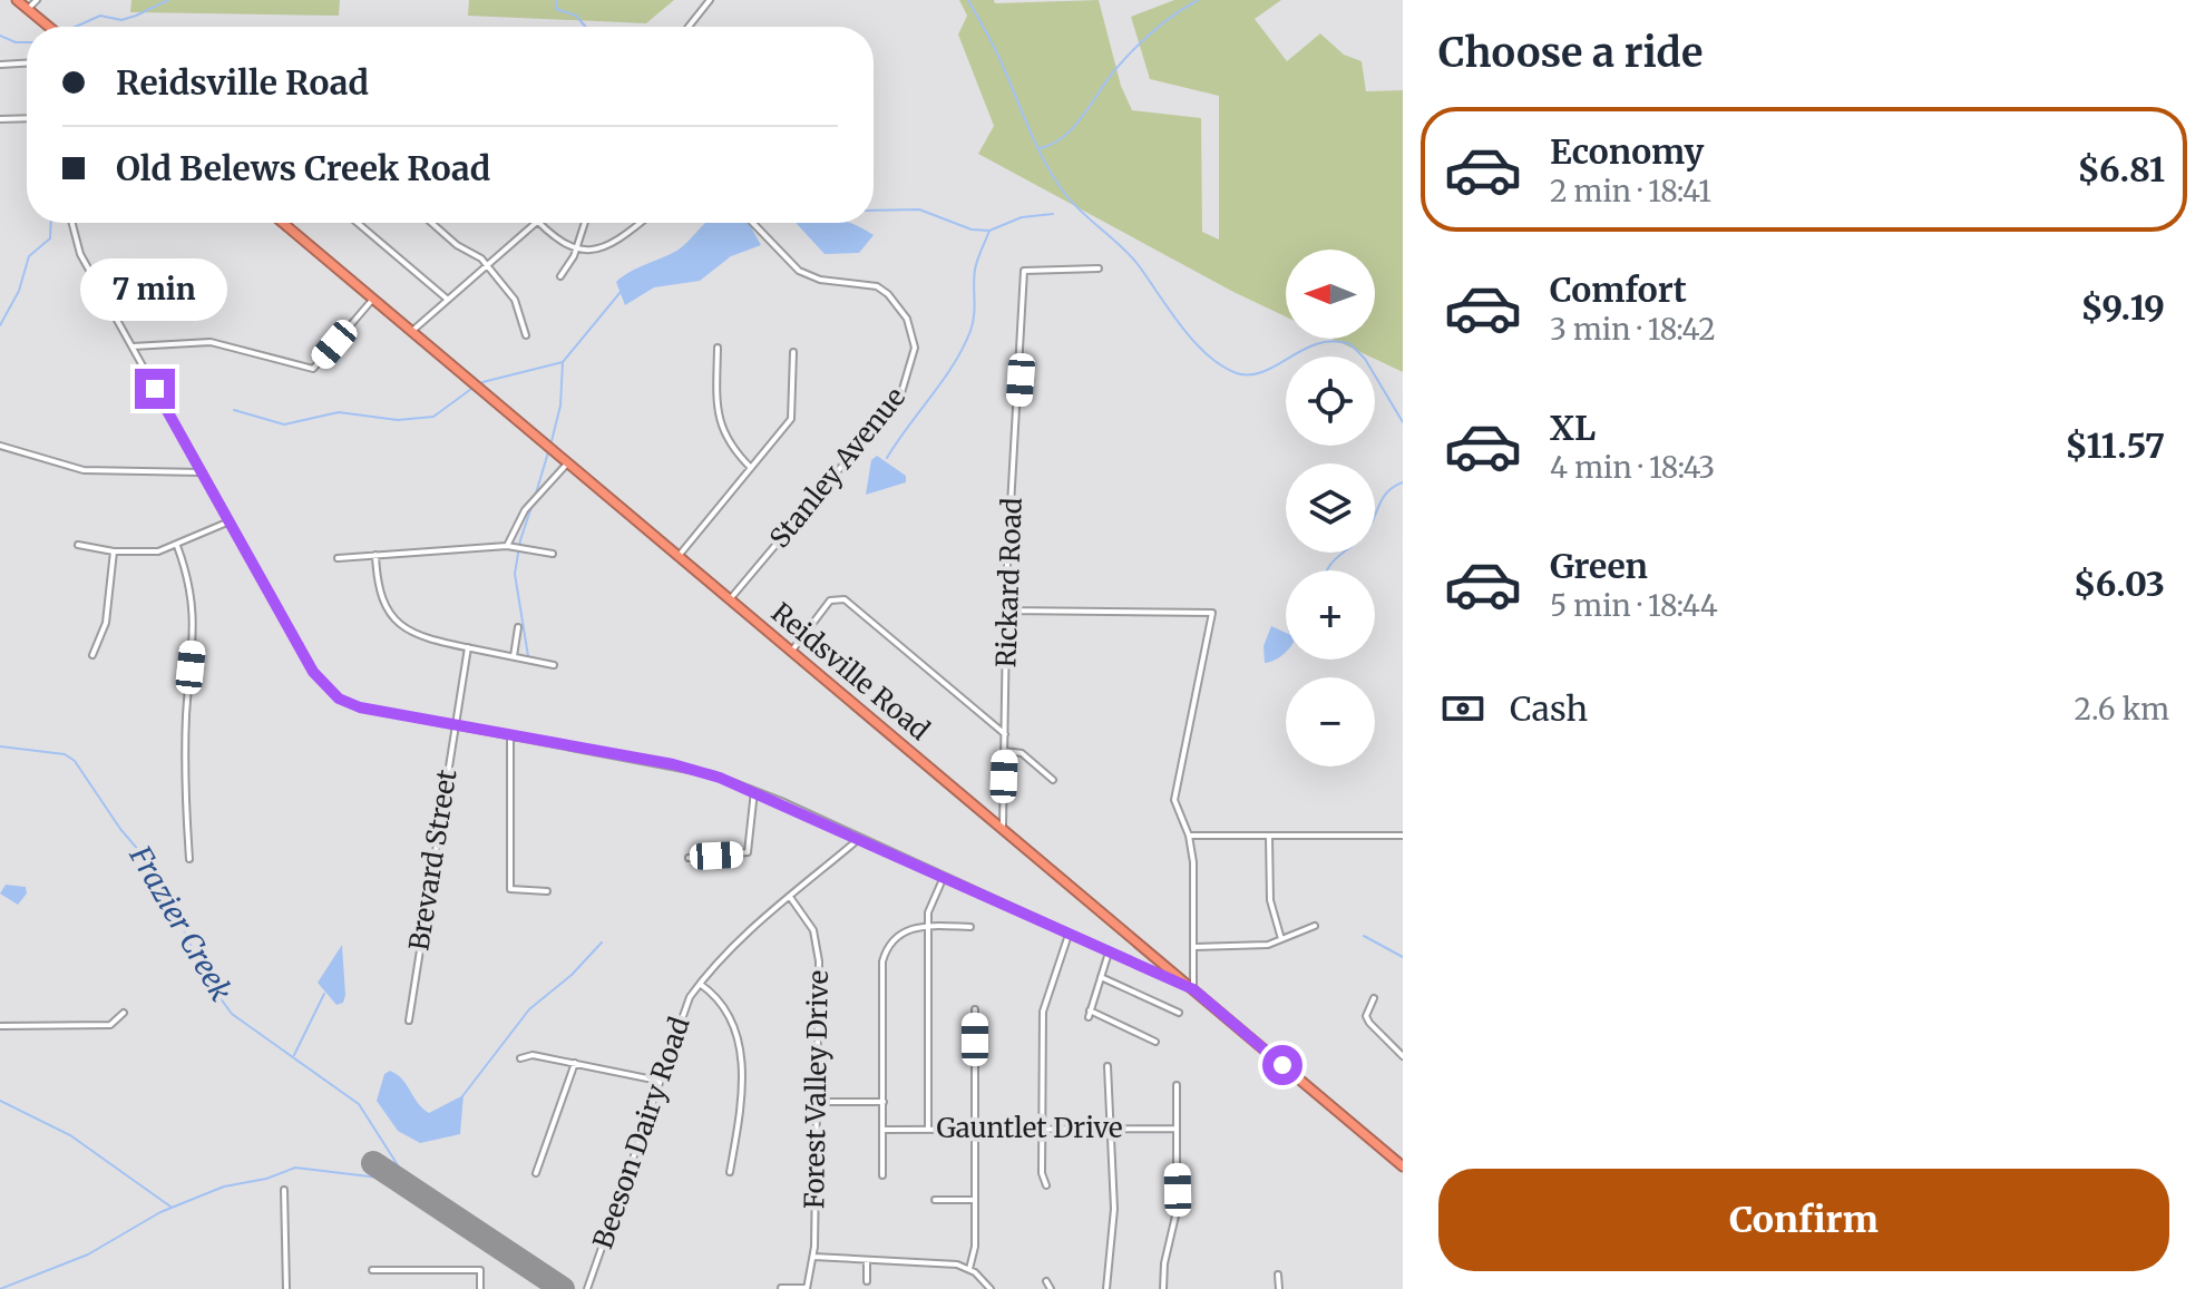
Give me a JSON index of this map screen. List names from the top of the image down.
{
  "streets": {
    "highway": ["Reidsville Road"],
    "street": [
      "Stanley Avenue",
      "Rickard Road",
      "Brevard Street",
      "Forest Valley Drive",
      "Gauntlet Drive",
      "Beeson Dairy Road"
    ]
  },
  "crossings": [
    ["Stanley Avenue", "Reidsville Road"],
    ["Rickard Road", "Reidsville Road"],
    ["Forest Valley Drive", "Beeson Dairy Road"]
  ],
  "water": ["Frazier Creek"],
  "north": "left",
  "page": {
    "heading": "Choose a ride",
    "banner": ["Reidsville Road", "Old Belews Creek Road"],
    "list": [
      {
        "name": "Economy",
        "note": "2 min · 18:41",
        "value": "$6.81"
      },
      {
        "name": "Comfort",
        "note": "3 min · 18:42",
        "value": "$9.19"
      },
      {
        "name": "XL",
        "note": "4 min · 18:43",
        "value": "$11.57"
      },
      {
        "name": "Green",
        "note": "5 min · 18:44",
        "value": "$6.03"
      }
    ],
    "map_buttons": ["+", "−"],
    "bubble": "7 min",
    "pay": ["Cash", "2.6 km"],
    "buttons": "Confirm"
  }
}
